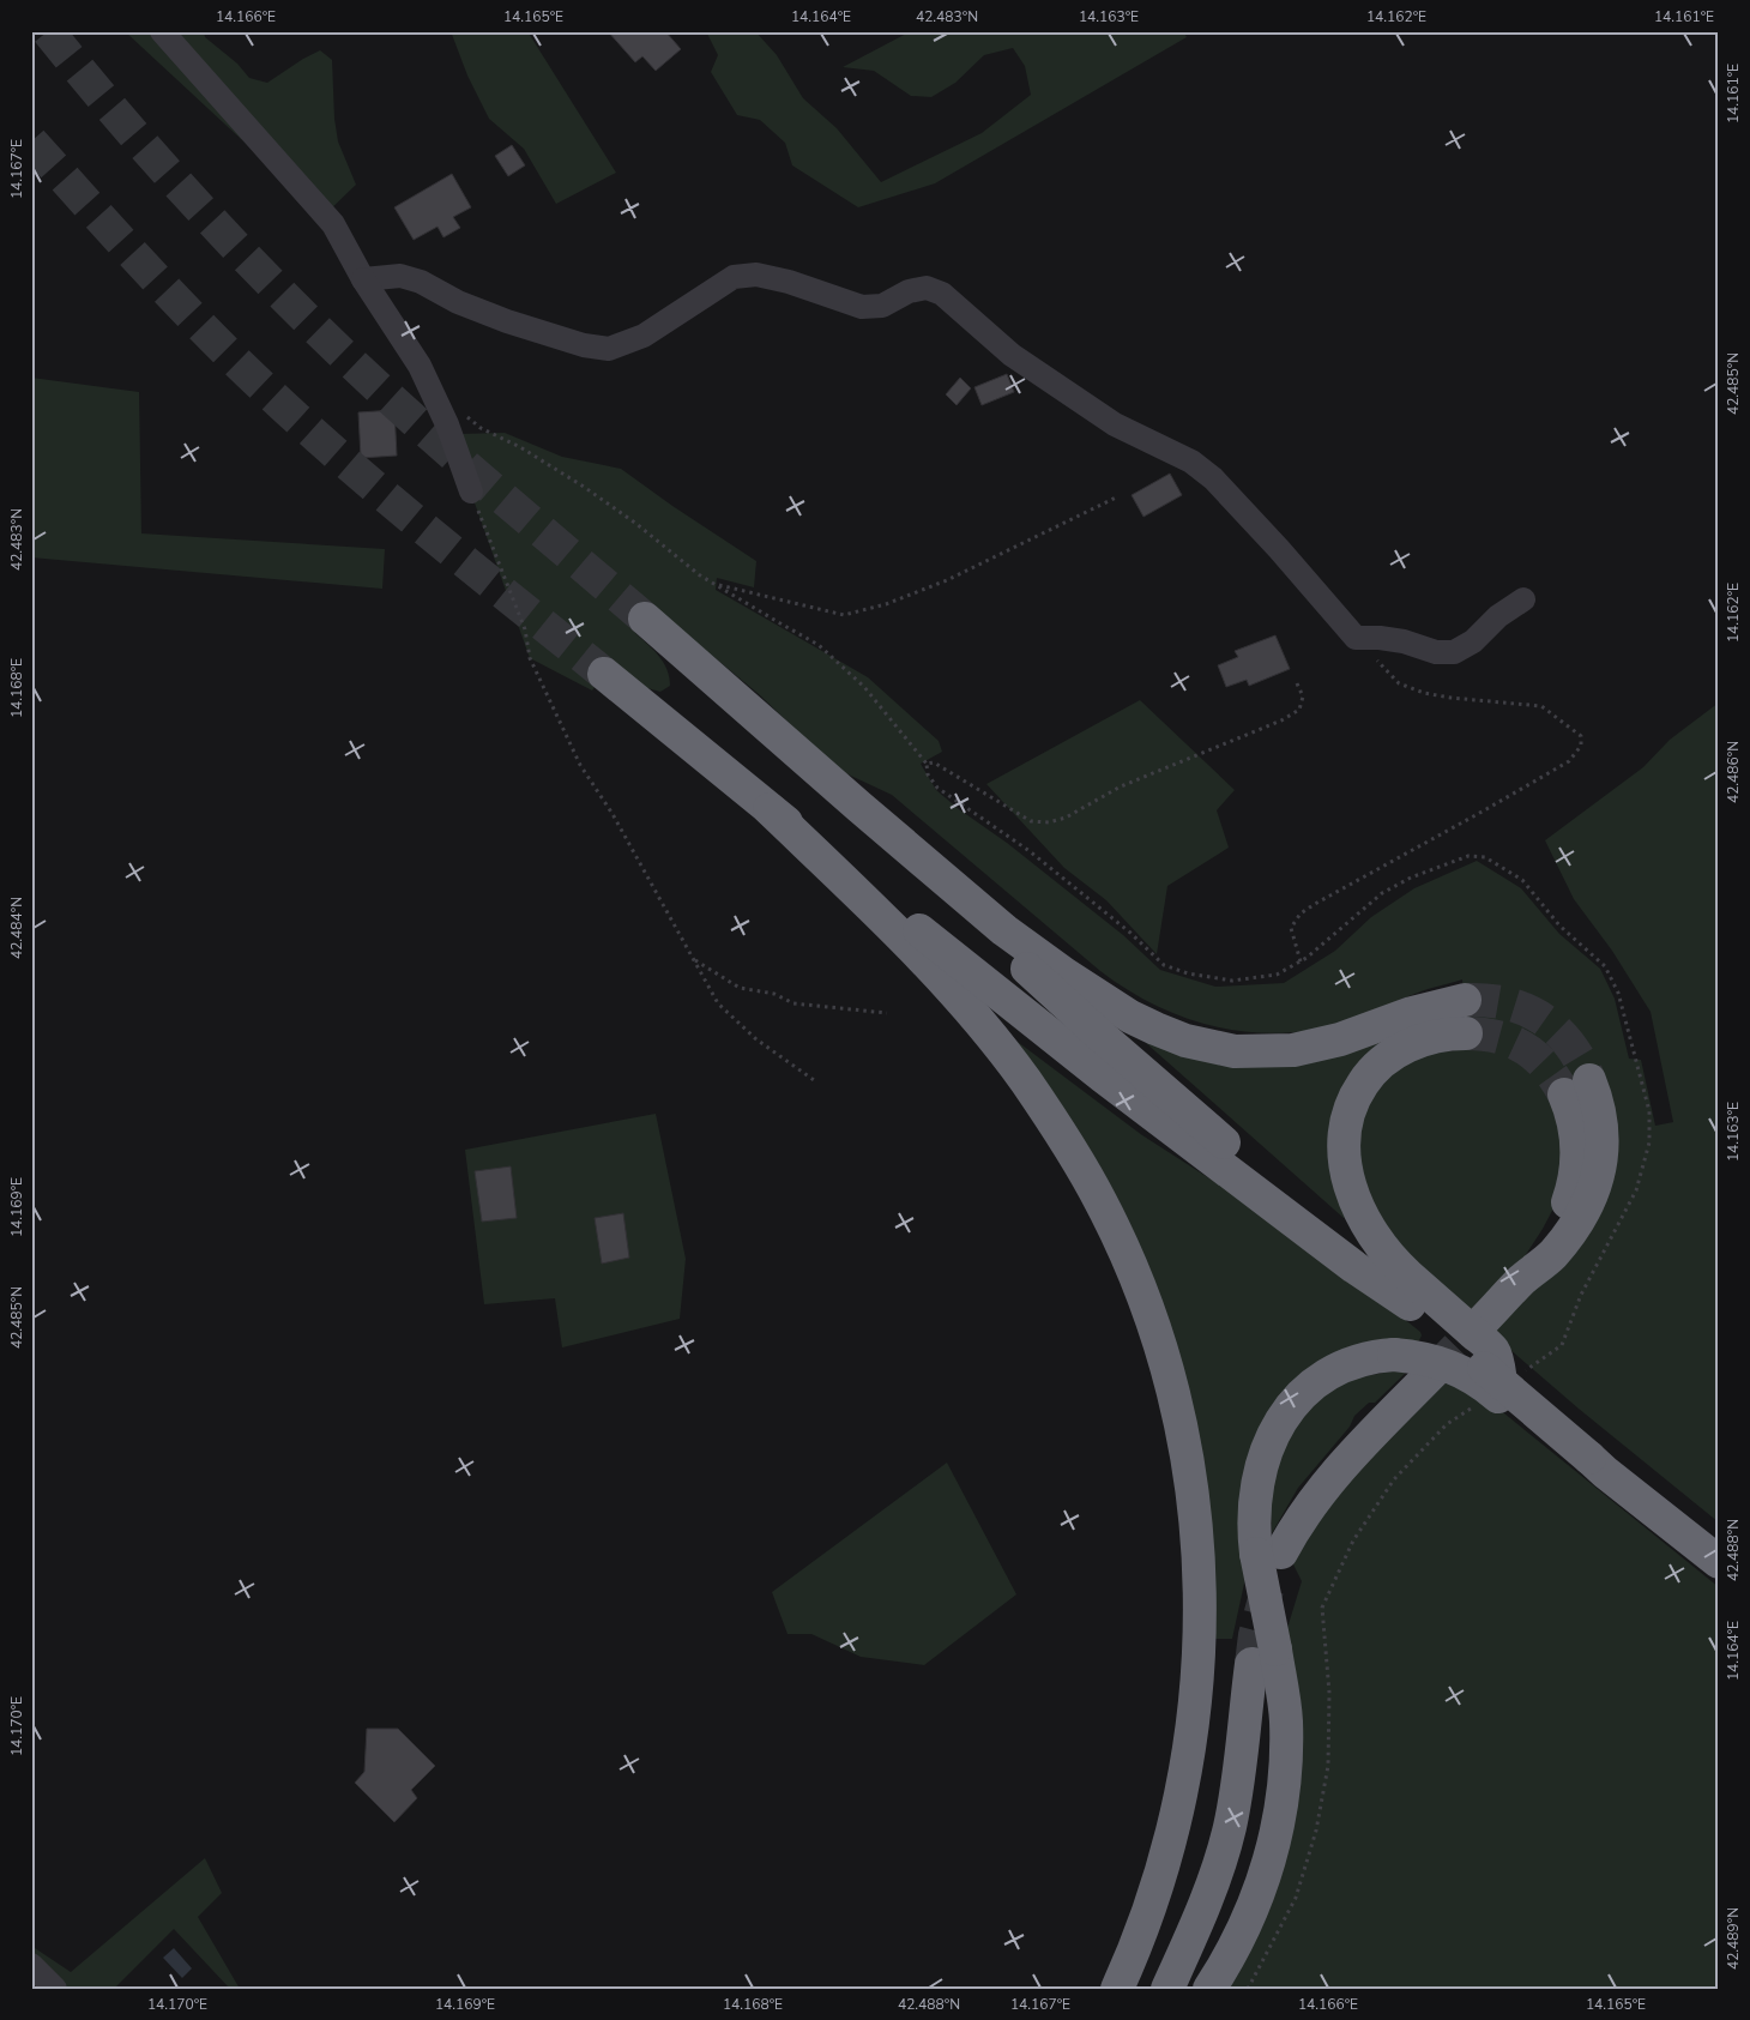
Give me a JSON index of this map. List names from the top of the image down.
{
  "coordinates": [
    "14.166°E",
    "14.165°E",
    "14.164°E",
    "42.483°N",
    "14.163°E",
    "14.162°E",
    "14.161°E",
    "14.167°E",
    "42.485°N",
    "14.168°E",
    "42.486°N",
    "42.484°N",
    "14.169°E",
    "42.488°N",
    "14.170°E",
    "42.489°N"
  ]
}
